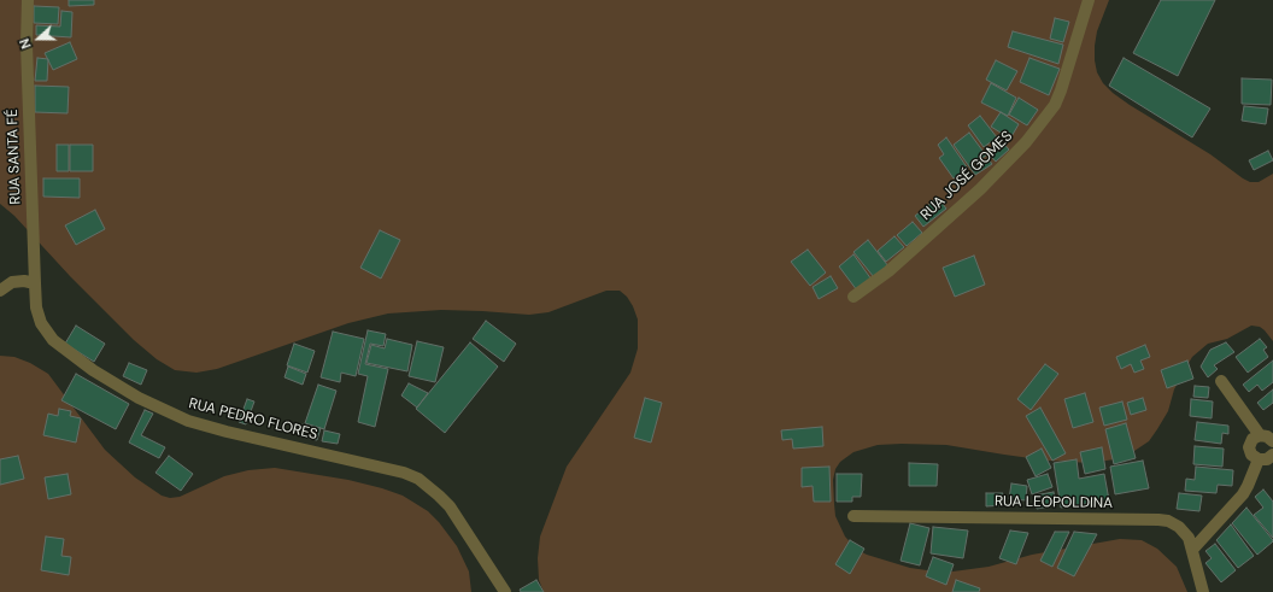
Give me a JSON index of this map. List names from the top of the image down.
{
  "streets": {
    "street": [
      "RUA SANTA FÉ",
      "RUA JOSÉ GOMES",
      "RUA PEDRO FLORES",
      "RUA LEOPOLDINA"
    ]
  },
  "crossings": [
    ["RUA SANTA FÉ", "RUA PEDRO FLORES"]
  ],
  "north": "left"
}
